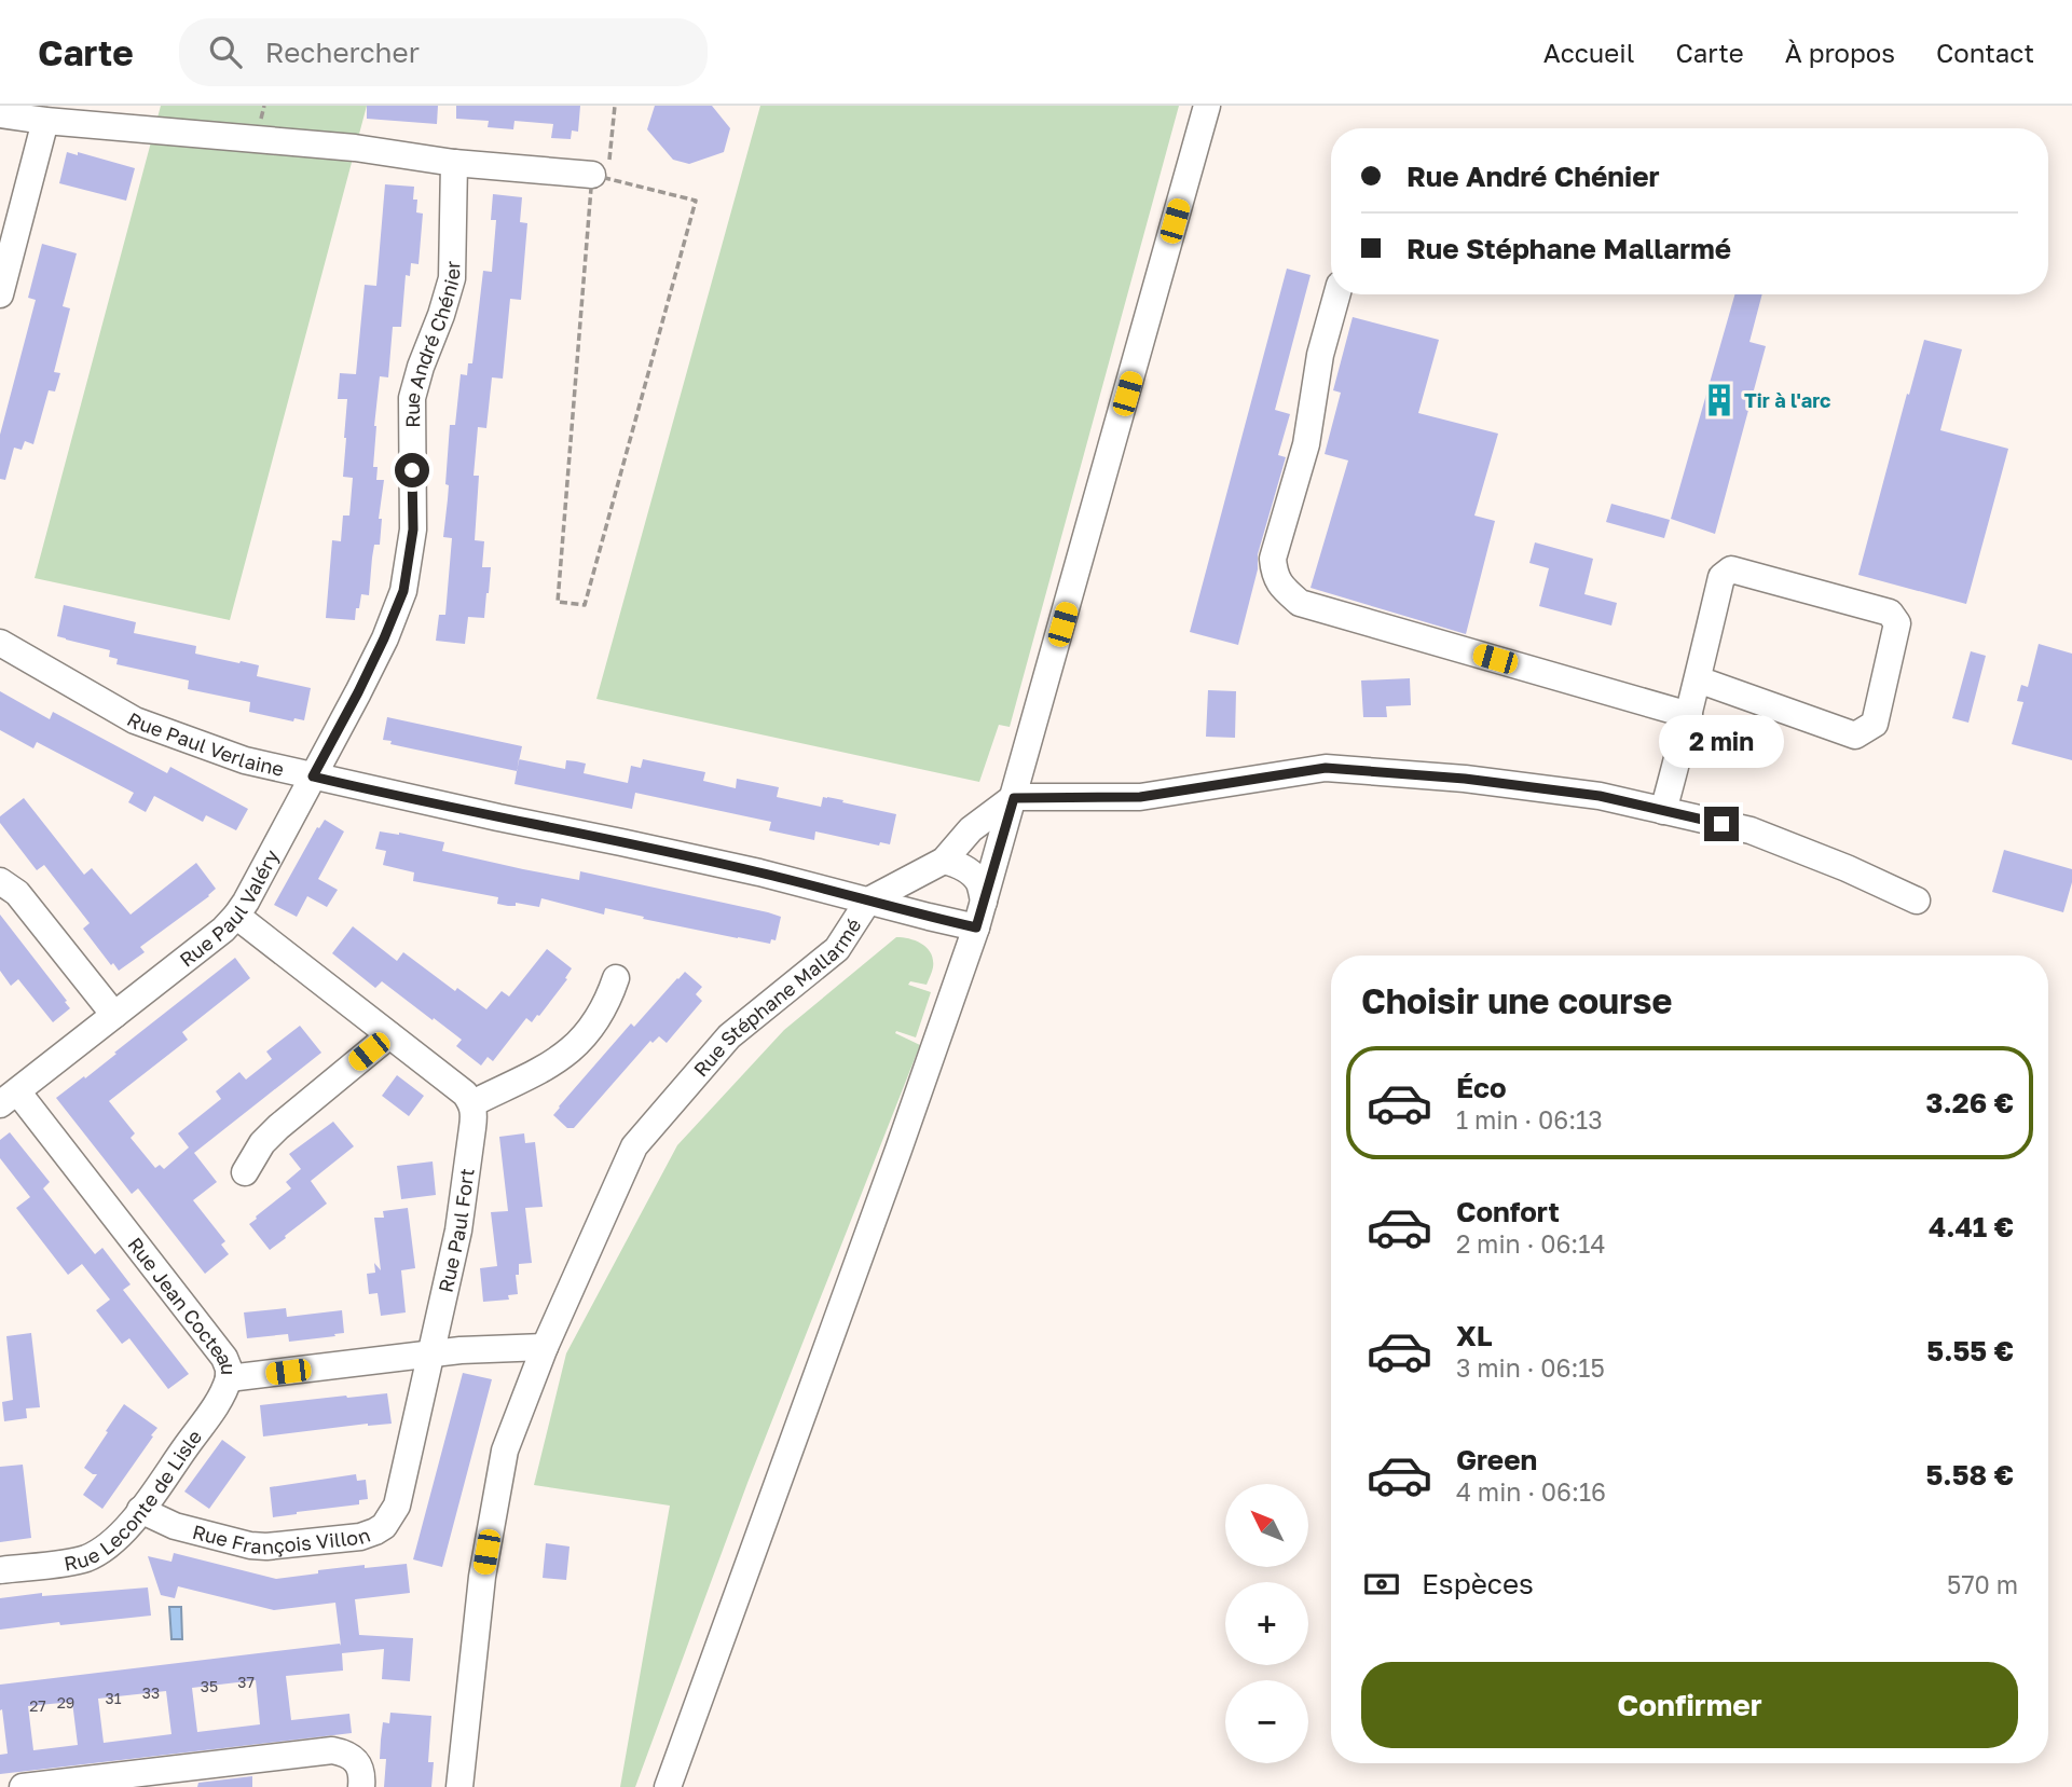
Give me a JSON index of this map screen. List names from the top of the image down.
{
  "streets": {
    "street": [
      "Rue André Chénier",
      "Rue Paul Verlaine",
      "Rue Paul Valéry",
      "Rue Stéphane Mallarmé",
      "Rue Paul Fort",
      "Rue Jean Cocteau",
      "Rue Leconte de Lisle",
      "Rue François Villon"
    ]
  },
  "crossings": [
    ["Rue André Chénier", "Rue Paul Verlaine"],
    ["Rue André Chénier", "Rue Paul Valéry"],
    ["Rue Paul Verlaine", "Rue Paul Valéry"],
    ["Rue Paul Verlaine", "Rue Stéphane Mallarmé"],
    ["Rue Paul Valéry", "Rue Jean Cocteau"],
    ["Rue Stéphane Mallarmé", "Rue Jean Cocteau"],
    ["Rue Paul Fort", "Rue Jean Cocteau"],
    ["Rue Paul Fort", "Rue François Villon"],
    ["Rue Jean Cocteau", "Rue Leconte de Lisle"],
    ["Rue Jean Cocteau", "Rue François Villon"],
    ["Rue Leconte de Lisle", "Rue François Villon"]
  ],
  "places": {
    "building": ["Tir à l'arc"]
  },
  "house_numbers": [
    "37",
    "35",
    "33",
    "31",
    "29",
    "27"
  ],
  "north": "top left",
  "page": {
    "header": "Carte",
    "search": "Rechercher",
    "nav": [
      "Accueil",
      "Carte",
      "À propos",
      "Contact"
    ],
    "banner": ["Rue André Chénier", "Rue Stéphane Mallarmé"],
    "bubble": "2 min",
    "heading": "Choisir une course",
    "list": [
      {
        "name": "Éco",
        "note": "1 min · 06:13",
        "value": "3.26 €"
      },
      {
        "name": "Confort",
        "note": "2 min · 06:14",
        "value": "4.41 €"
      },
      {
        "name": "XL",
        "note": "3 min · 06:15",
        "value": "5.55 €"
      },
      {
        "name": "Green",
        "note": "4 min · 06:16",
        "value": "5.58 €"
      }
    ],
    "map_buttons": ["+", "−"],
    "pay": ["Espèces", "570 m"],
    "buttons": "Confirmer"
  }
}
